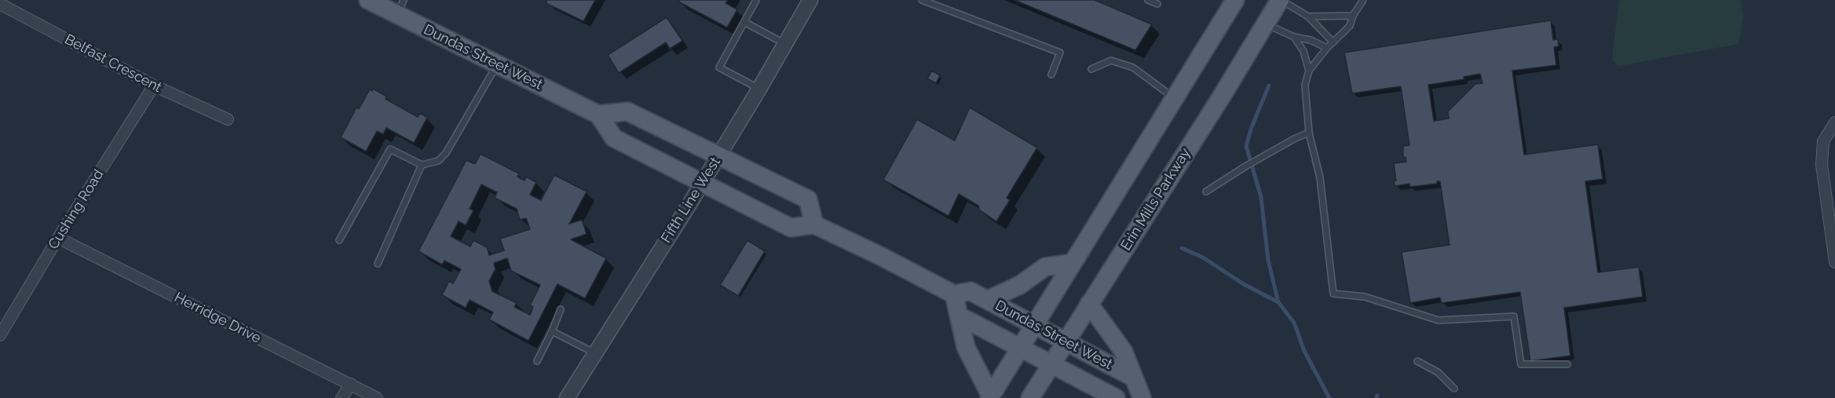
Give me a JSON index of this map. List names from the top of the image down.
{
  "streets": {
    "main road": ["Dundas Street West", "Erin Mills Parkway"],
    "street": [
      "Belfast Crescent",
      "Fifth Line West",
      "Cushing Road",
      "Herridge Drive"
    ]
  },
  "crossings": [
    ["Dundas Street West", "Erin Mills Parkway"],
    ["Dundas Street West", "Fifth Line West"],
    ["Belfast Crescent", "Cushing Road"],
    ["Cushing Road", "Herridge Drive"]
  ]
}
